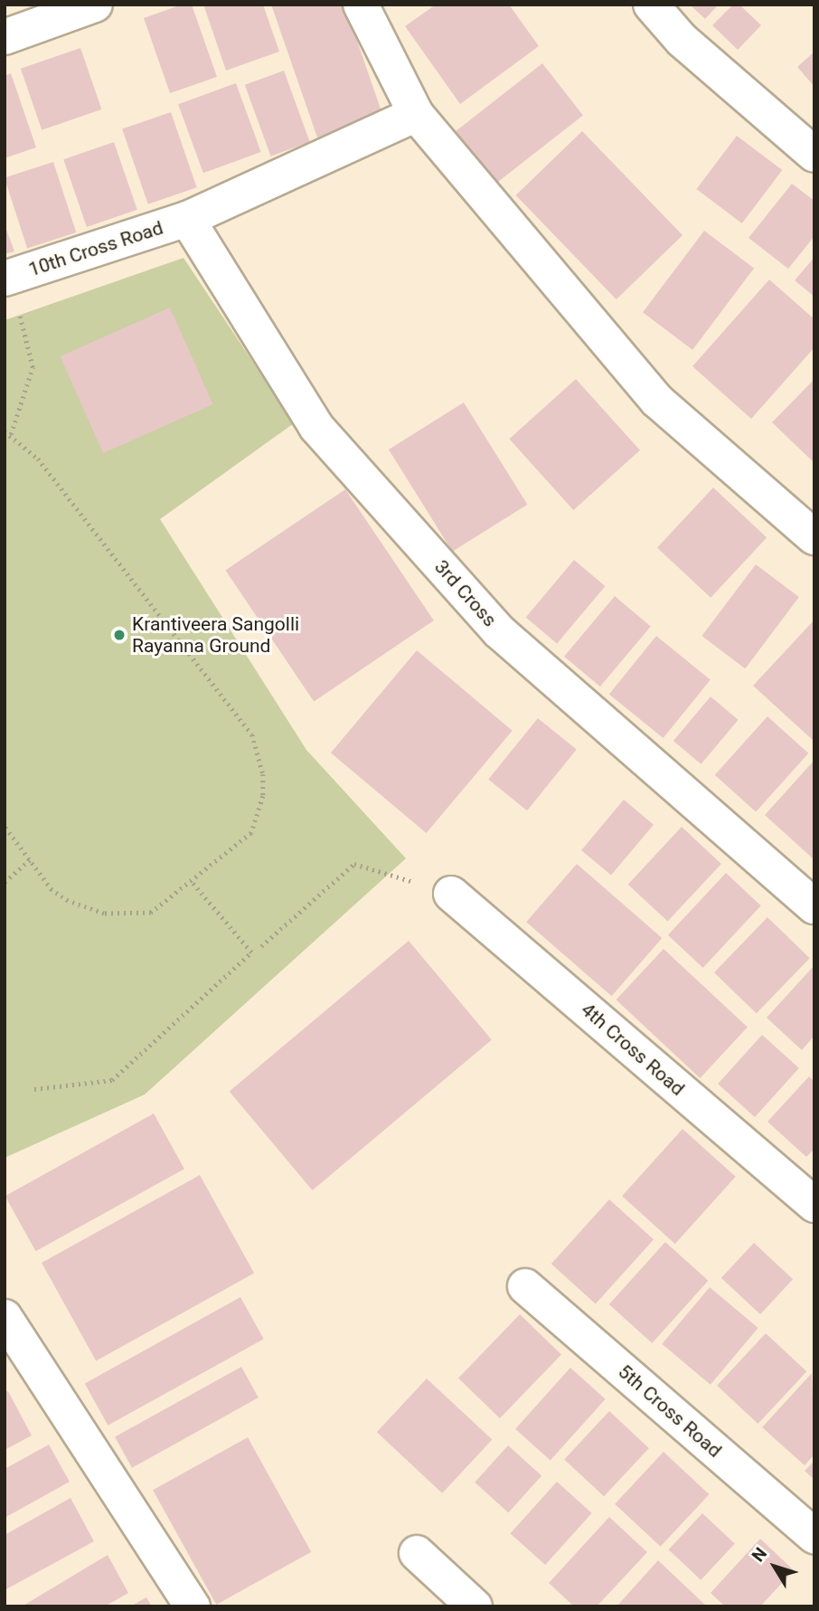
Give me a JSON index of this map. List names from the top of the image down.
{
  "streets": {
    "street": [
      "10th Cross Road",
      "3rd Cross",
      "4th Cross Road",
      "5th Cross Road"
    ]
  },
  "crossings": [
    ["10th Cross Road", "3rd Cross"]
  ],
  "places": ["Krantiveera Sangolli Rayanna Ground"],
  "north": "top left"
}
